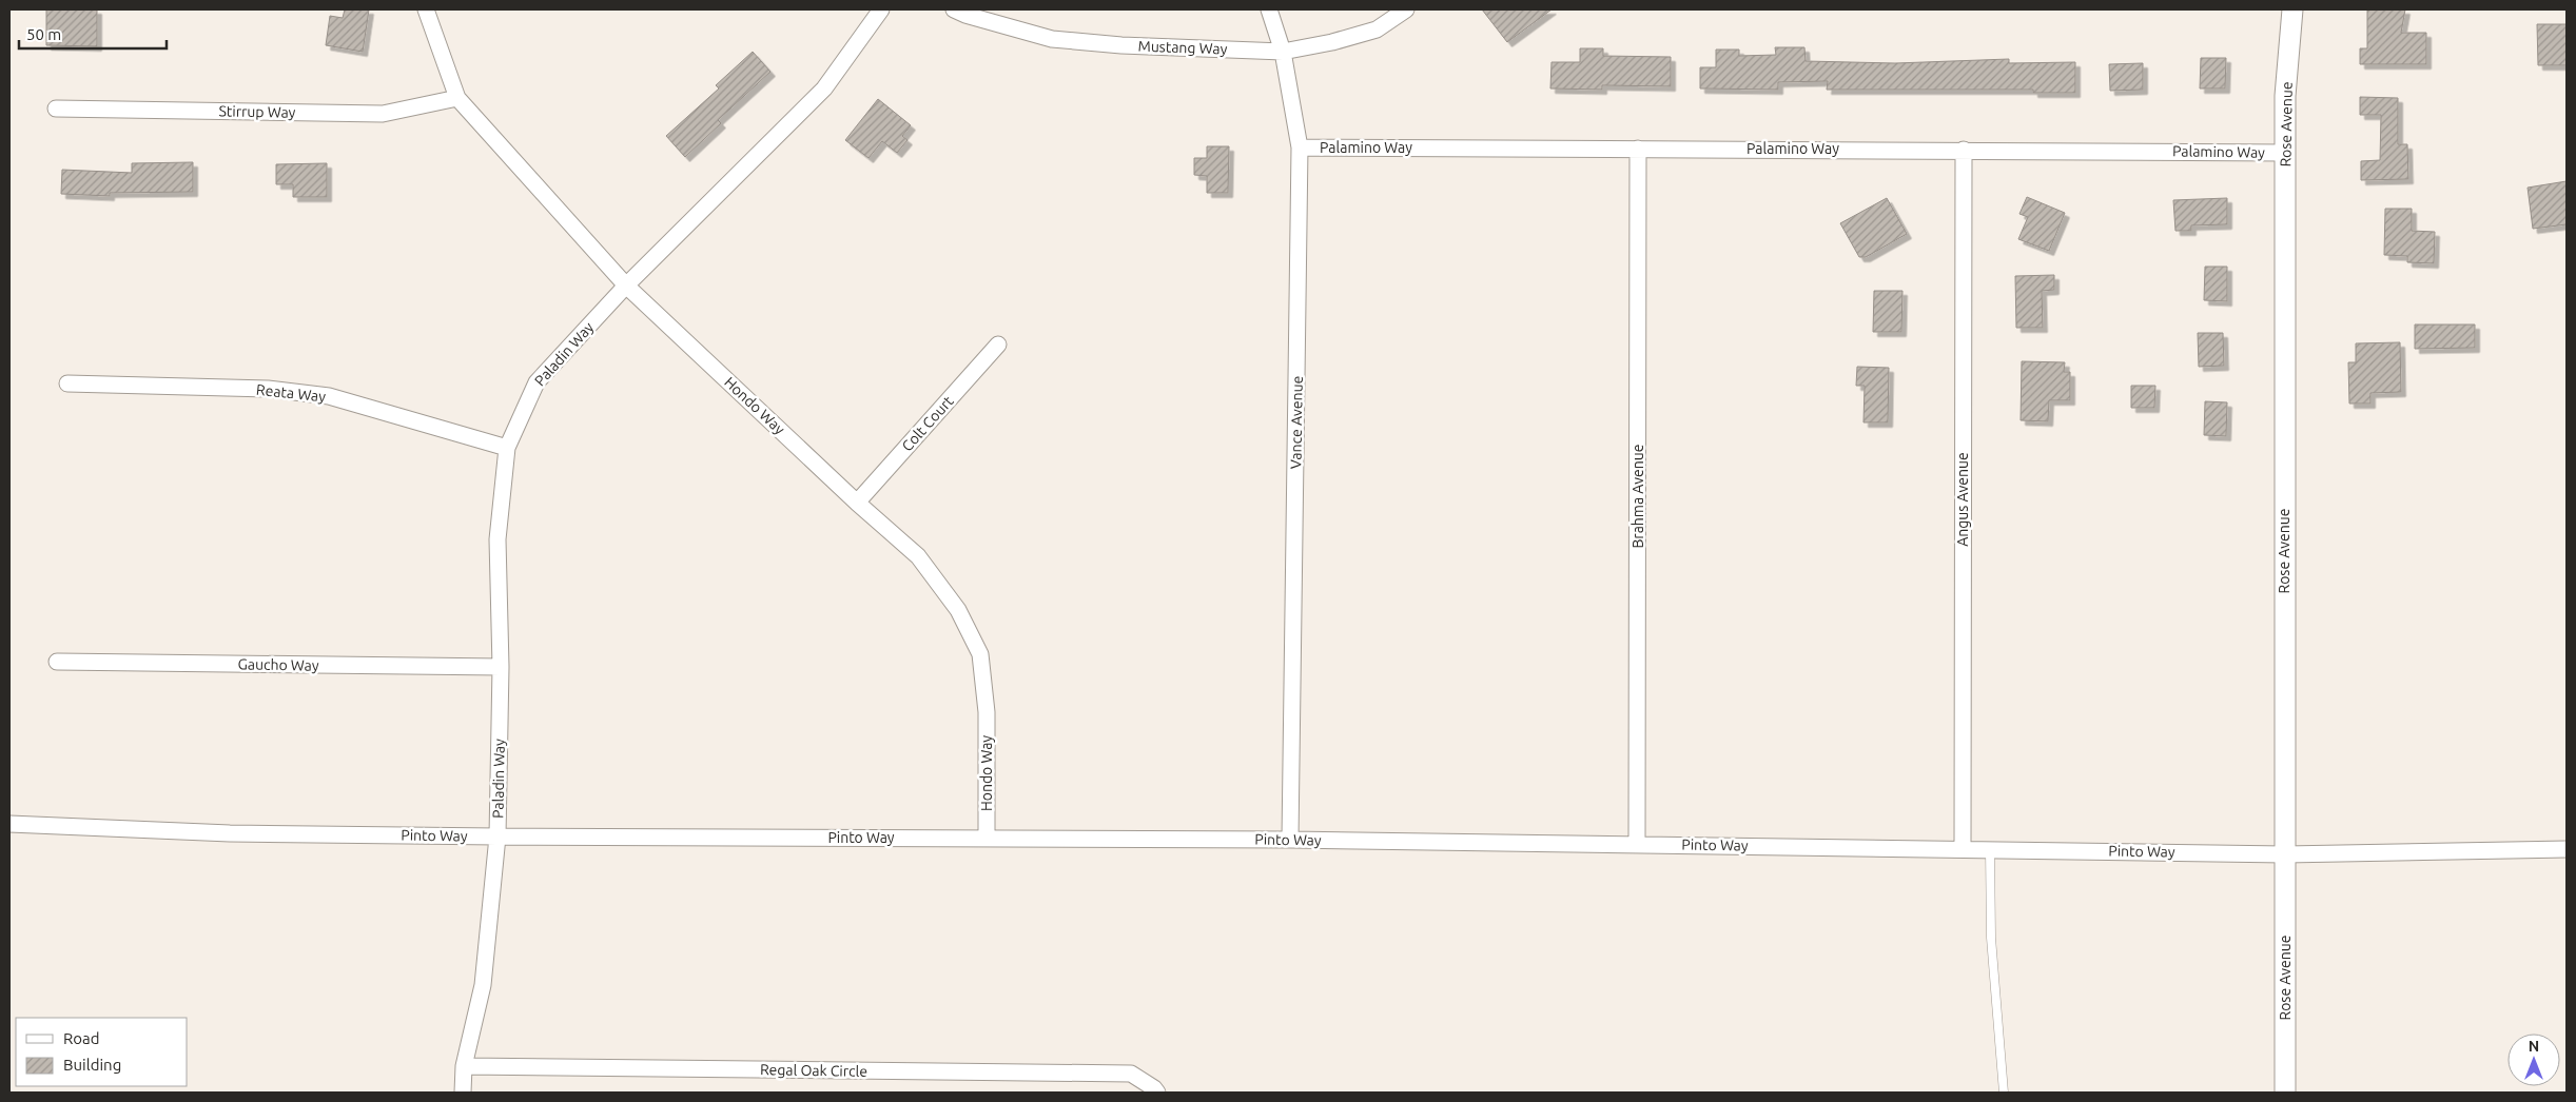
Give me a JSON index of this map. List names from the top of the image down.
{
  "streets": {
    "street": [
      "Mustang Way",
      "Stirrup Way",
      "Rose Avenue",
      "Palamino Way",
      "Paladin Way",
      "Reata Way",
      "Hondo Way",
      "Vance Avenue",
      "Colt Court",
      "Brahma Avenue",
      "Angus Avenue",
      "Gaucho Way",
      "Pinto Way",
      "Regal Oak Circle"
    ]
  },
  "crossings": [
    ["Mustang Way", "Vance Avenue"],
    ["Stirrup Way", "Hondo Way"],
    ["Rose Avenue", "Palamino Way"],
    ["Rose Avenue", "Pinto Way"],
    ["Palamino Way", "Vance Avenue"],
    ["Palamino Way", "Brahma Avenue"],
    ["Palamino Way", "Angus Avenue"],
    ["Paladin Way", "Reata Way"],
    ["Paladin Way", "Hondo Way"],
    ["Paladin Way", "Gaucho Way"],
    ["Paladin Way", "Pinto Way"],
    ["Hondo Way", "Colt Court"],
    ["Hondo Way", "Pinto Way"],
    ["Vance Avenue", "Pinto Way"],
    ["Brahma Avenue", "Pinto Way"],
    ["Angus Avenue", "Pinto Way"]
  ],
  "legend": ["Road", "Building"],
  "scale_bar": "50 m",
  "north": "top"
}
